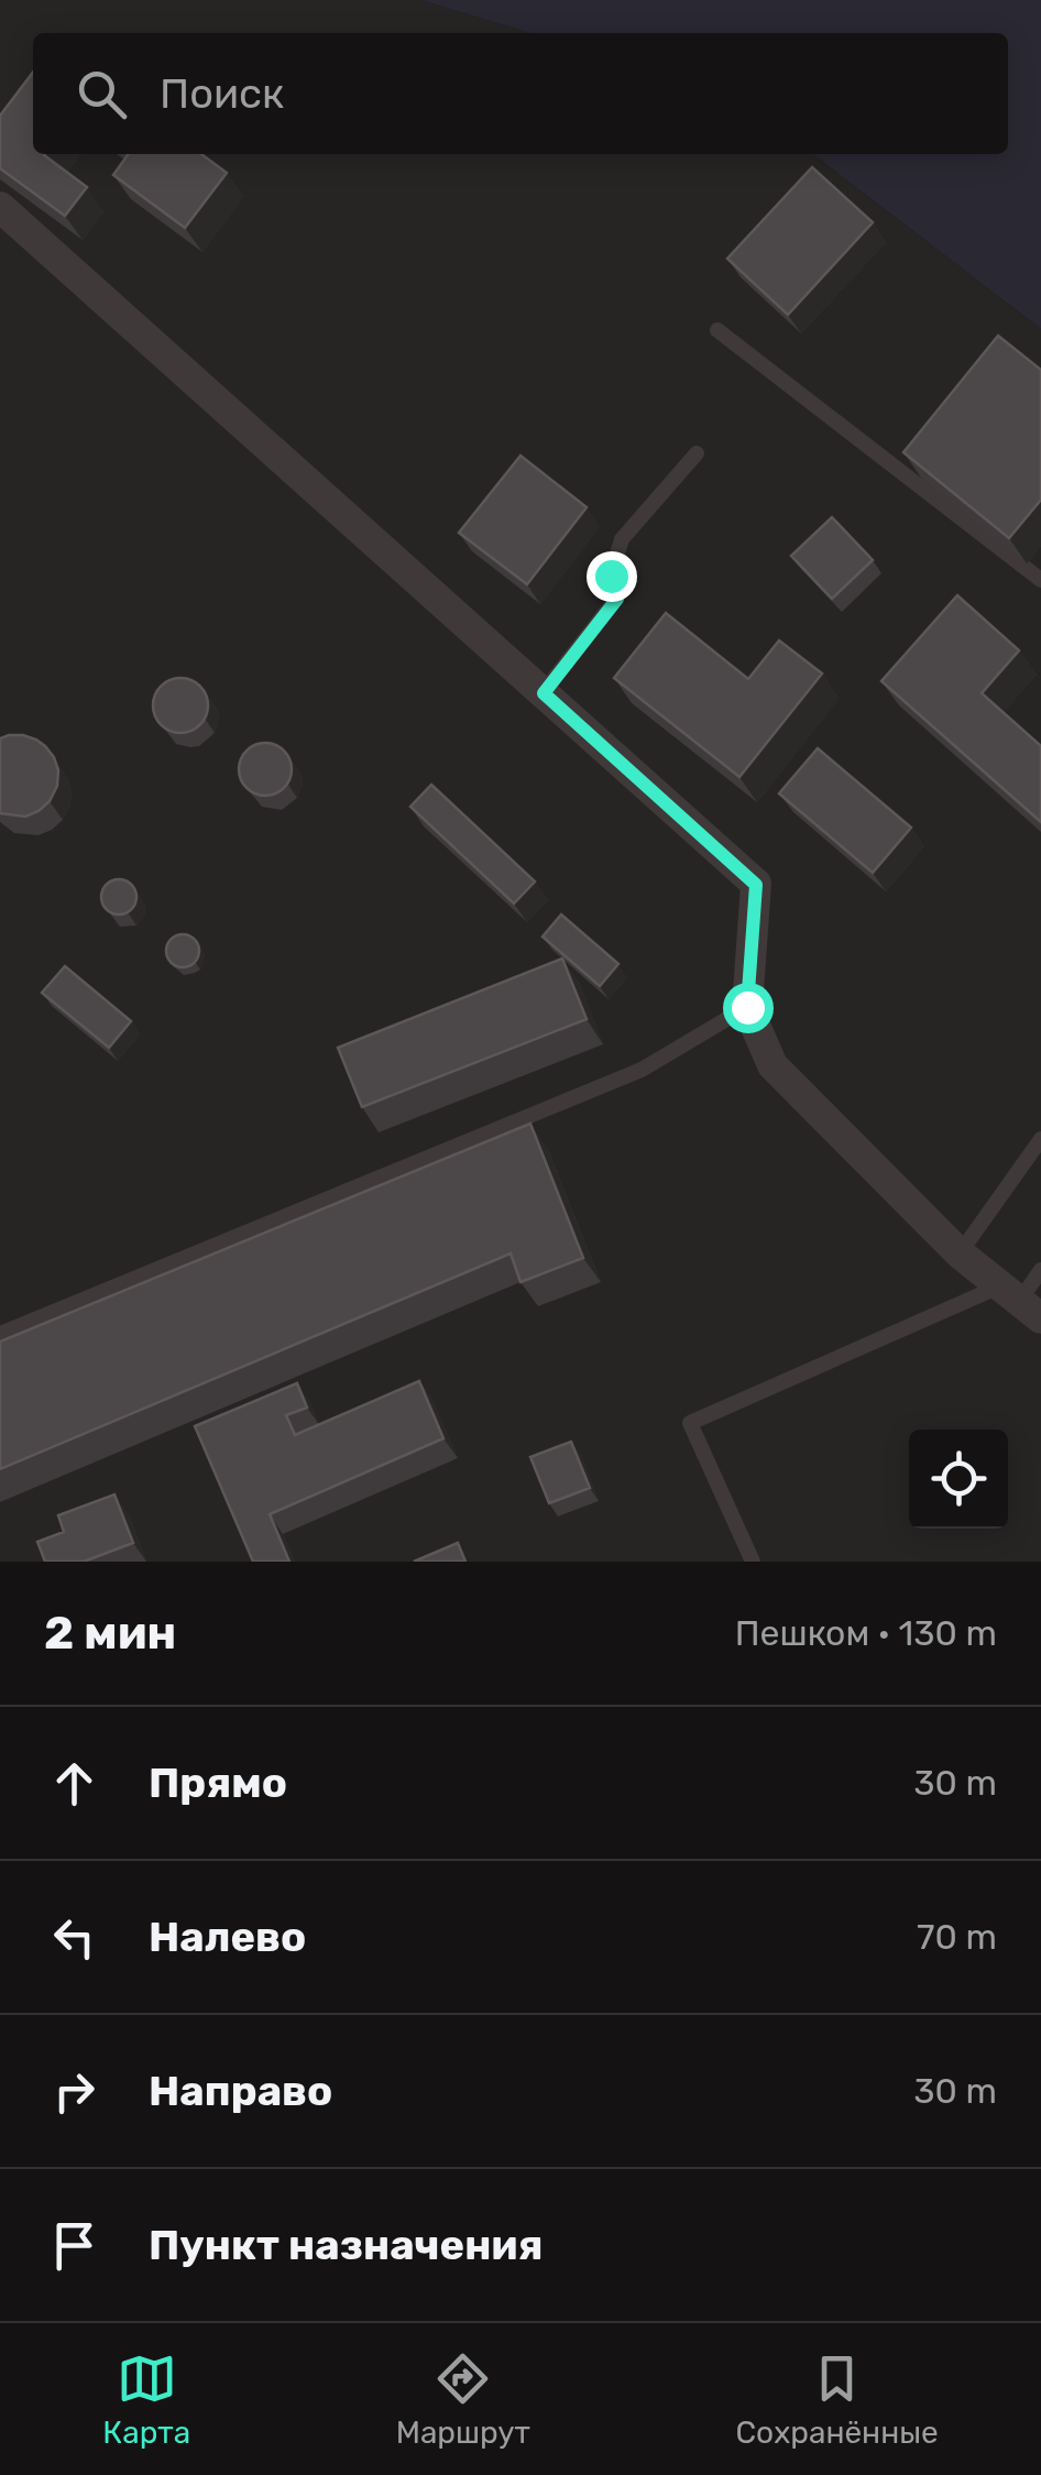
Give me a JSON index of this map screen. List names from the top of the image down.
{
  "page": {
    "search": "Поиск",
    "heading": ["2 мин", "Пешком · 130 m"],
    "list": [
      ["Прямо", "30 m"],
      ["Налево", "70 m"],
      ["Направо", "30 m"],
      "Пункт назначения"
    ],
    "nav": ["Карта", "Маршрут", "Сохранённые"]
  }
}
